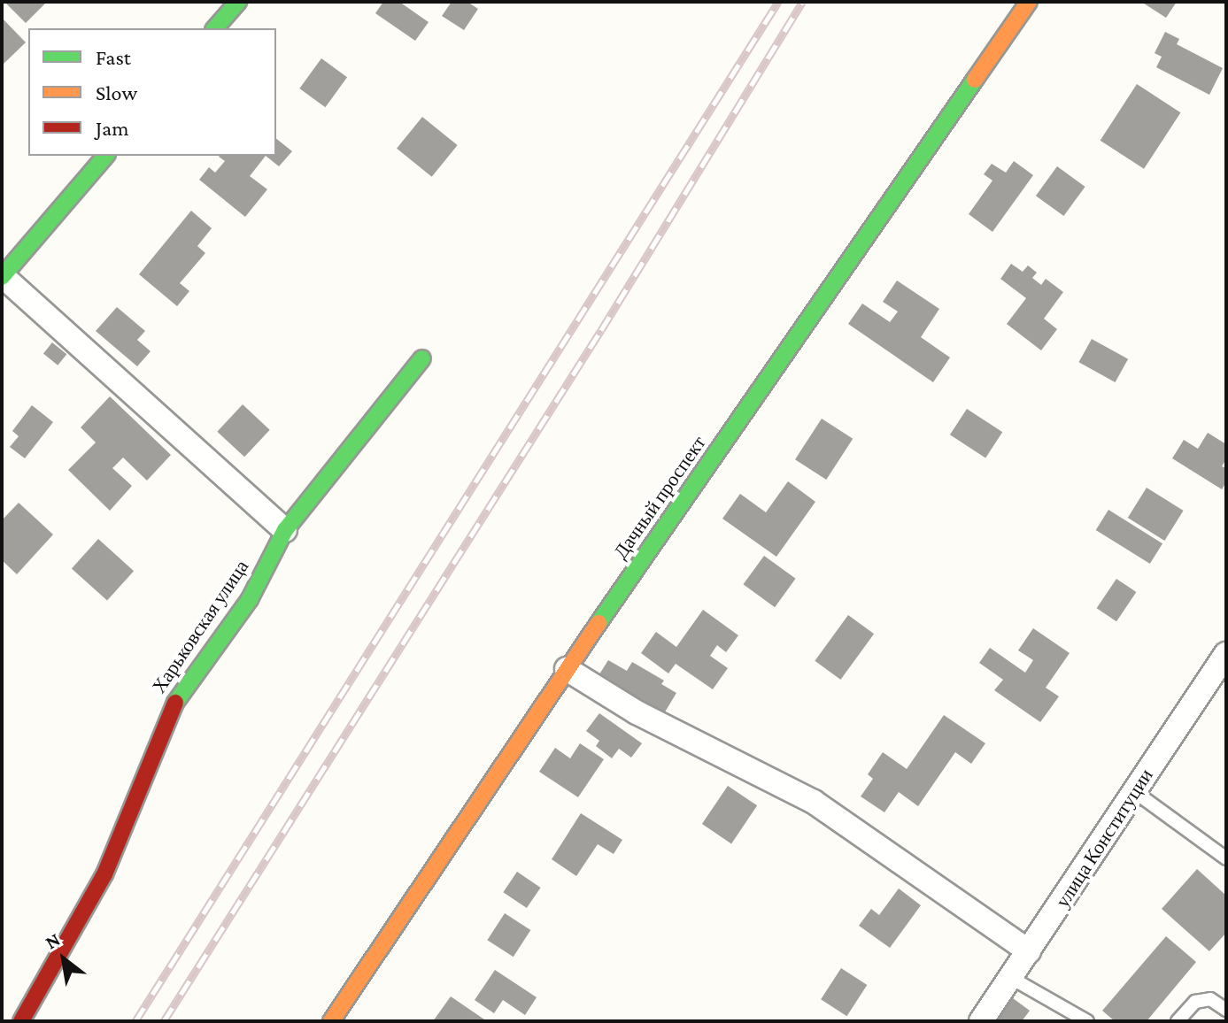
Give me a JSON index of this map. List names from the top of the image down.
{
  "streets": {
    "street": ["Дачный проспект", "Харьковская улица", "улица Конституции"]
  },
  "legend": ["Fast", "Slow", "Jam"],
  "north": "top left"
}
